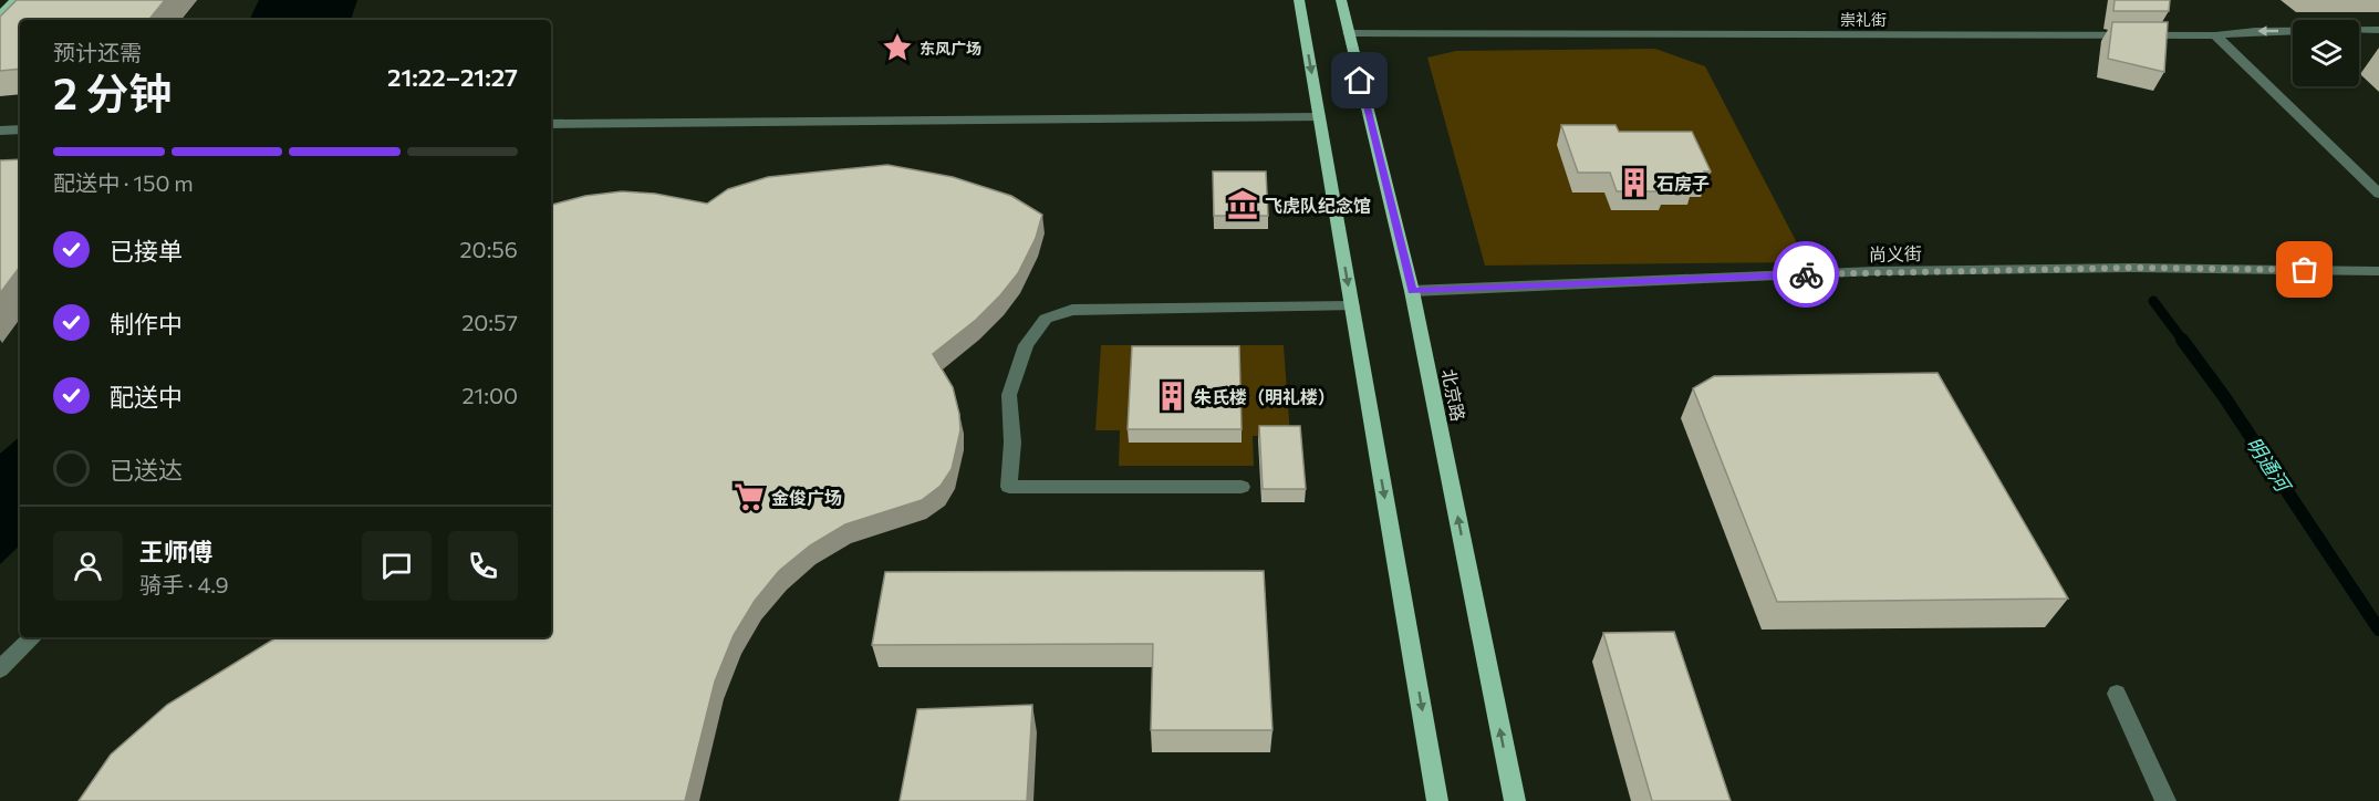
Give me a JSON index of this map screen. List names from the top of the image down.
{
  "streets": {
    "main road": ["北京路"],
    "street": ["崇礼街", "尚义街"]
  },
  "crossings": [
    ["崇礼街", "北京路"],
    ["尚义街", "北京路"]
  ],
  "water": ["明通河"],
  "places": {
    "place": ["东风广场"],
    "building": ["石房子", "朱氏楼（明礼楼）"],
    "museum": ["飞虎队纪念馆"],
    "supermarket": ["金俊广场"]
  },
  "page": {
    "heading": ["2 分钟", "预计还需", "21:22–21:27"],
    "panel": ["王师傅", "骑手 · 4.9"],
    "bar": "配送中 · 150 m",
    "list": [
      ["已接单", "20:56"],
      ["制作中", "20:57"],
      ["配送中", "21:00"],
      "已送达"
    ]
  }
}
